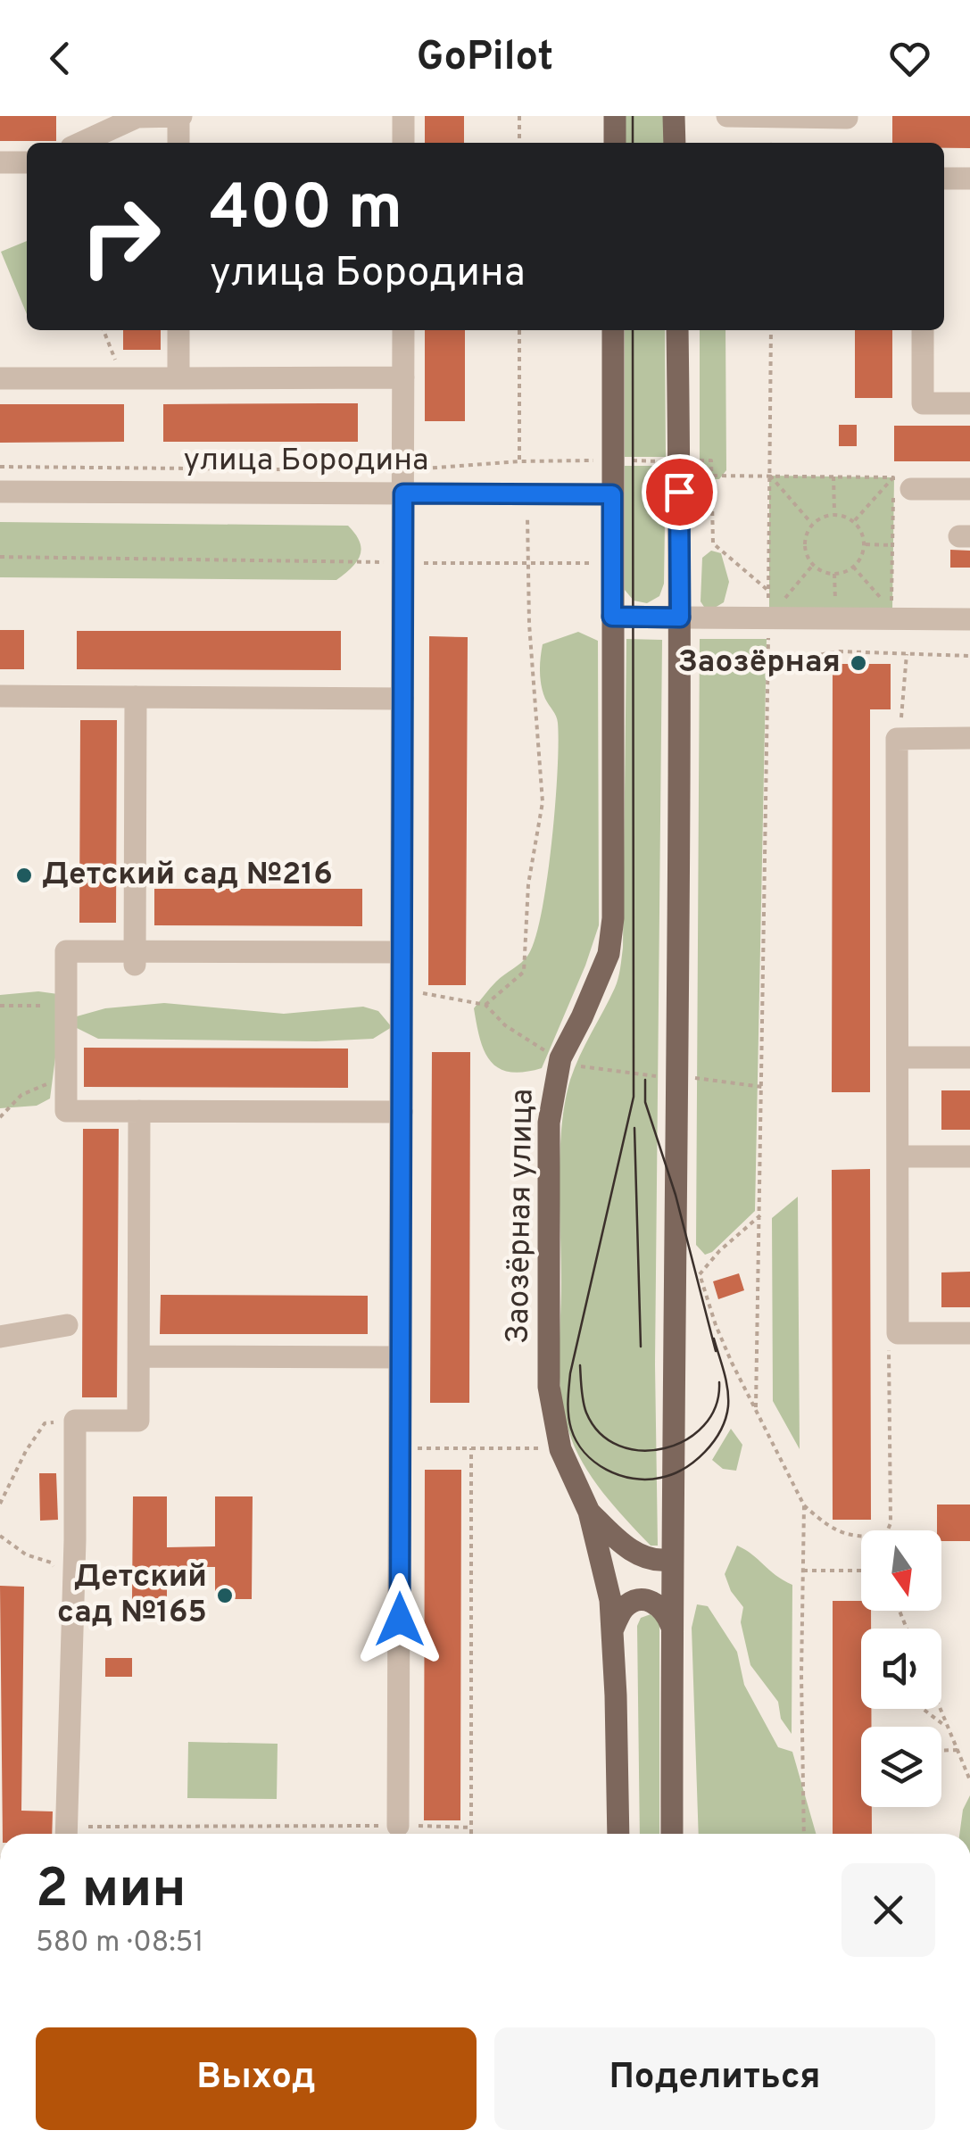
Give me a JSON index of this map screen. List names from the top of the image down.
{
  "streets": {
    "main road": ["Заозёрная улица"],
    "street": ["улица Бородина"]
  },
  "crossings": [
    ["улица Бородина", "Заозёрная улица"]
  ],
  "places": ["Заозёрная", "Детский сад №216", "Детский сад №165"],
  "north": "bottom",
  "page": {
    "header": "GoPilot",
    "turn": ["400 m", "улица Бородина"],
    "heading": ["2 мин", "580 m · 08:51"],
    "buttons": ["Выход", "Поделиться"]
  }
}
